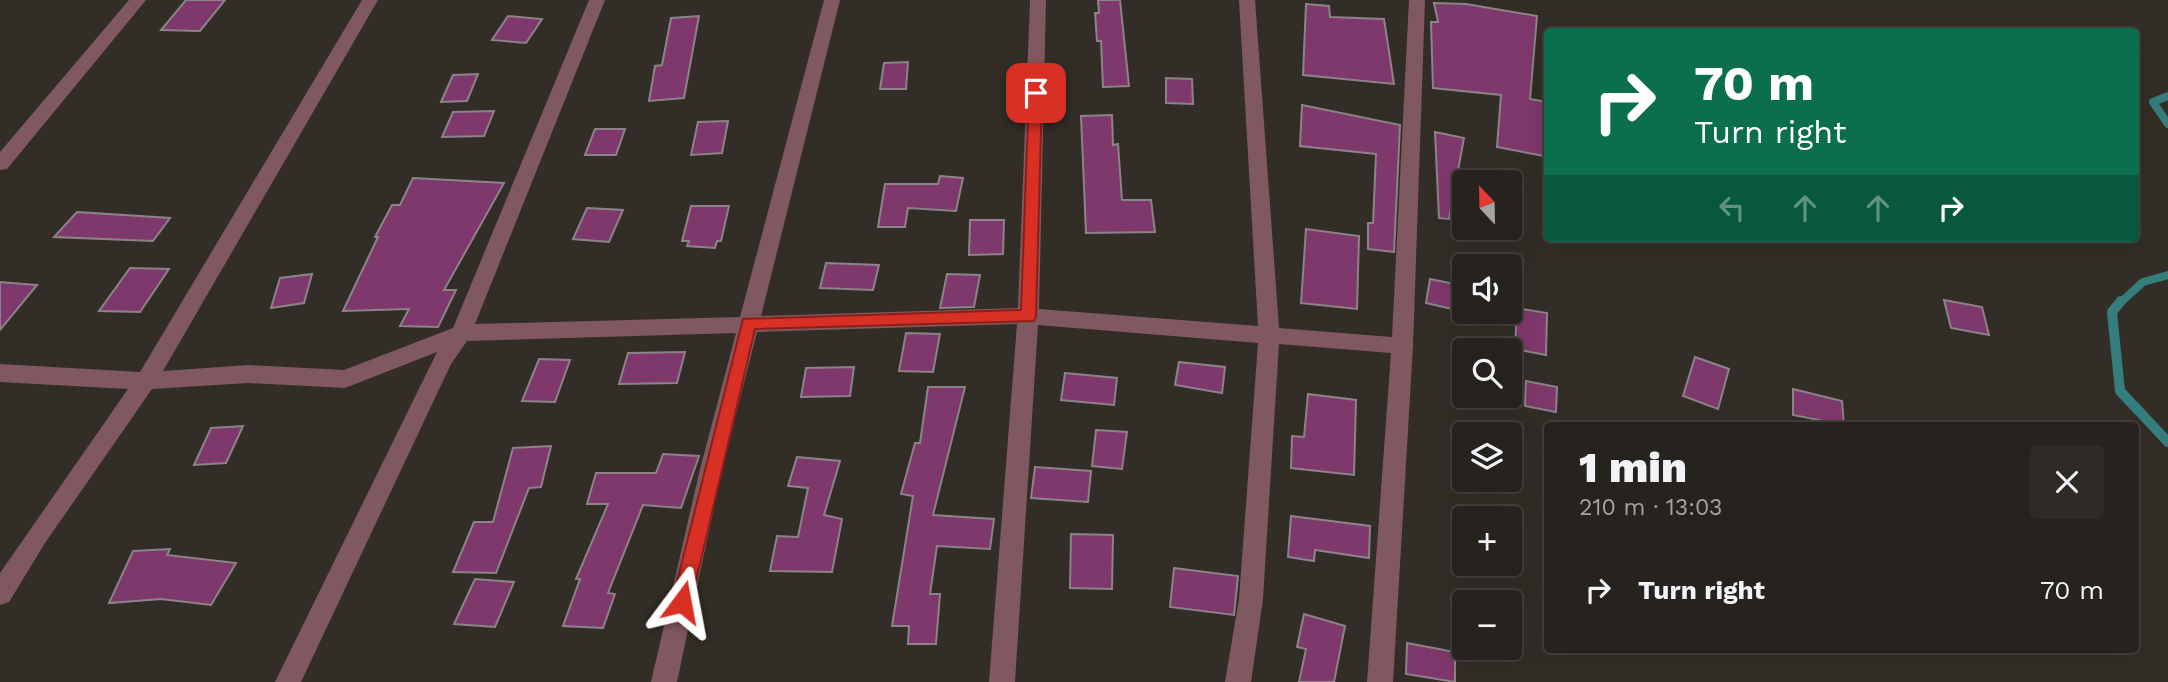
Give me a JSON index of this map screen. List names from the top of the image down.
{
  "north": "top",
  "page": {
    "turn": ["70 m", "Turn right"],
    "map_buttons": ["+", "−"],
    "heading": ["1 min", "210 m · 13:03"],
    "list": [
      {
        "name": "Turn right",
        "value": "70 m"
      }
    ]
  }
}
